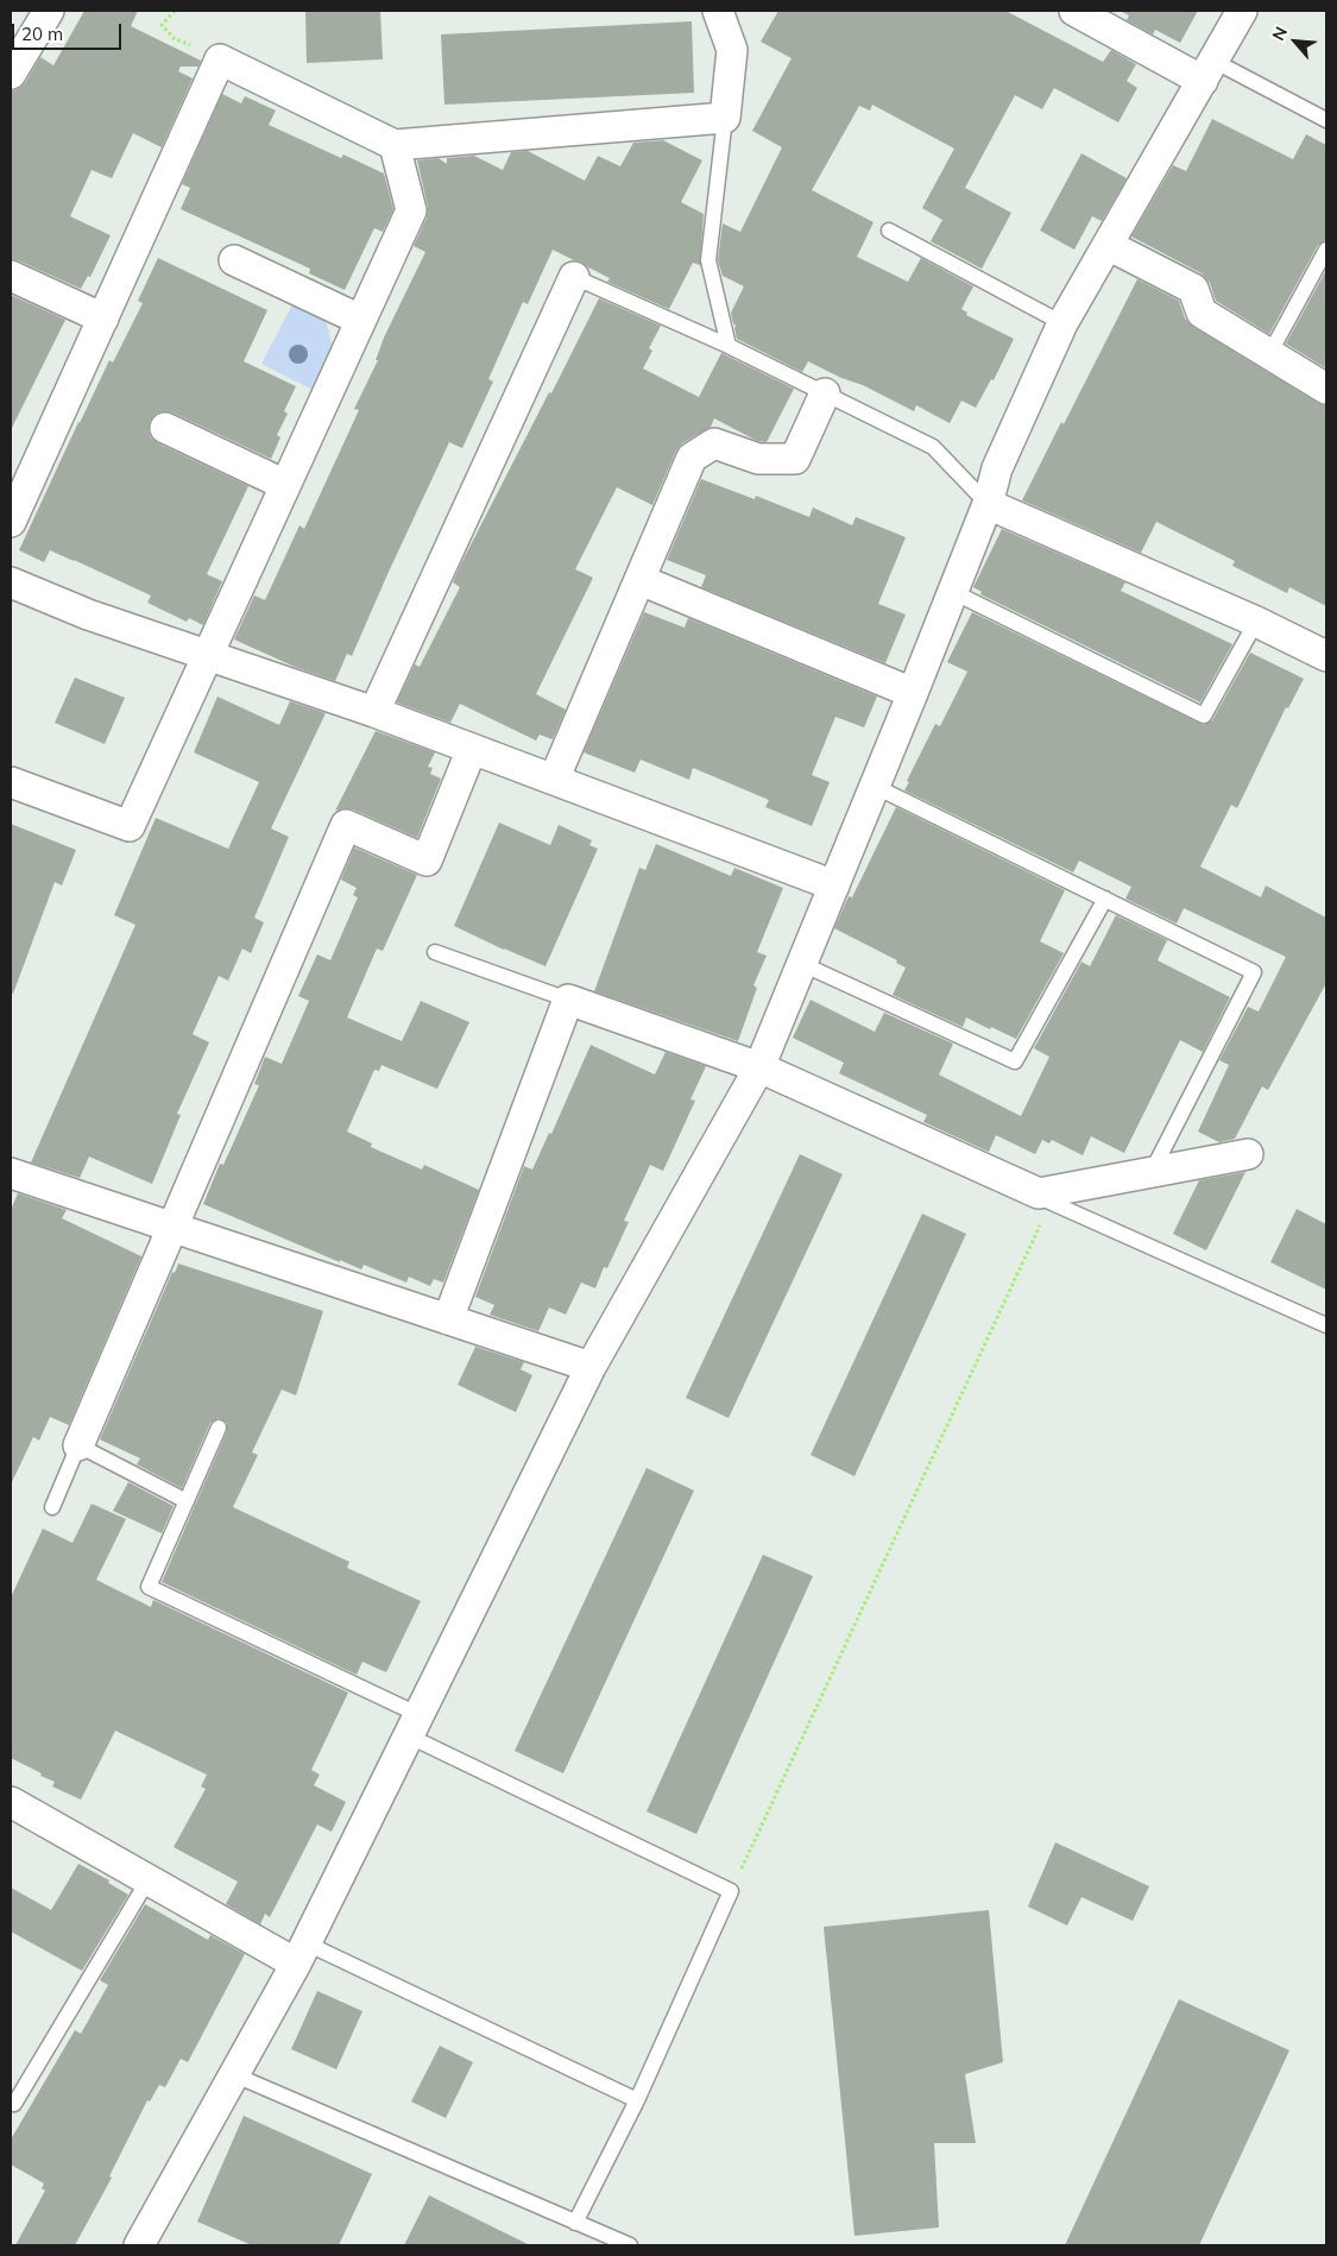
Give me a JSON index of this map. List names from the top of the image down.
{
  "scale_bar": "20 m",
  "north": "top left"
}
